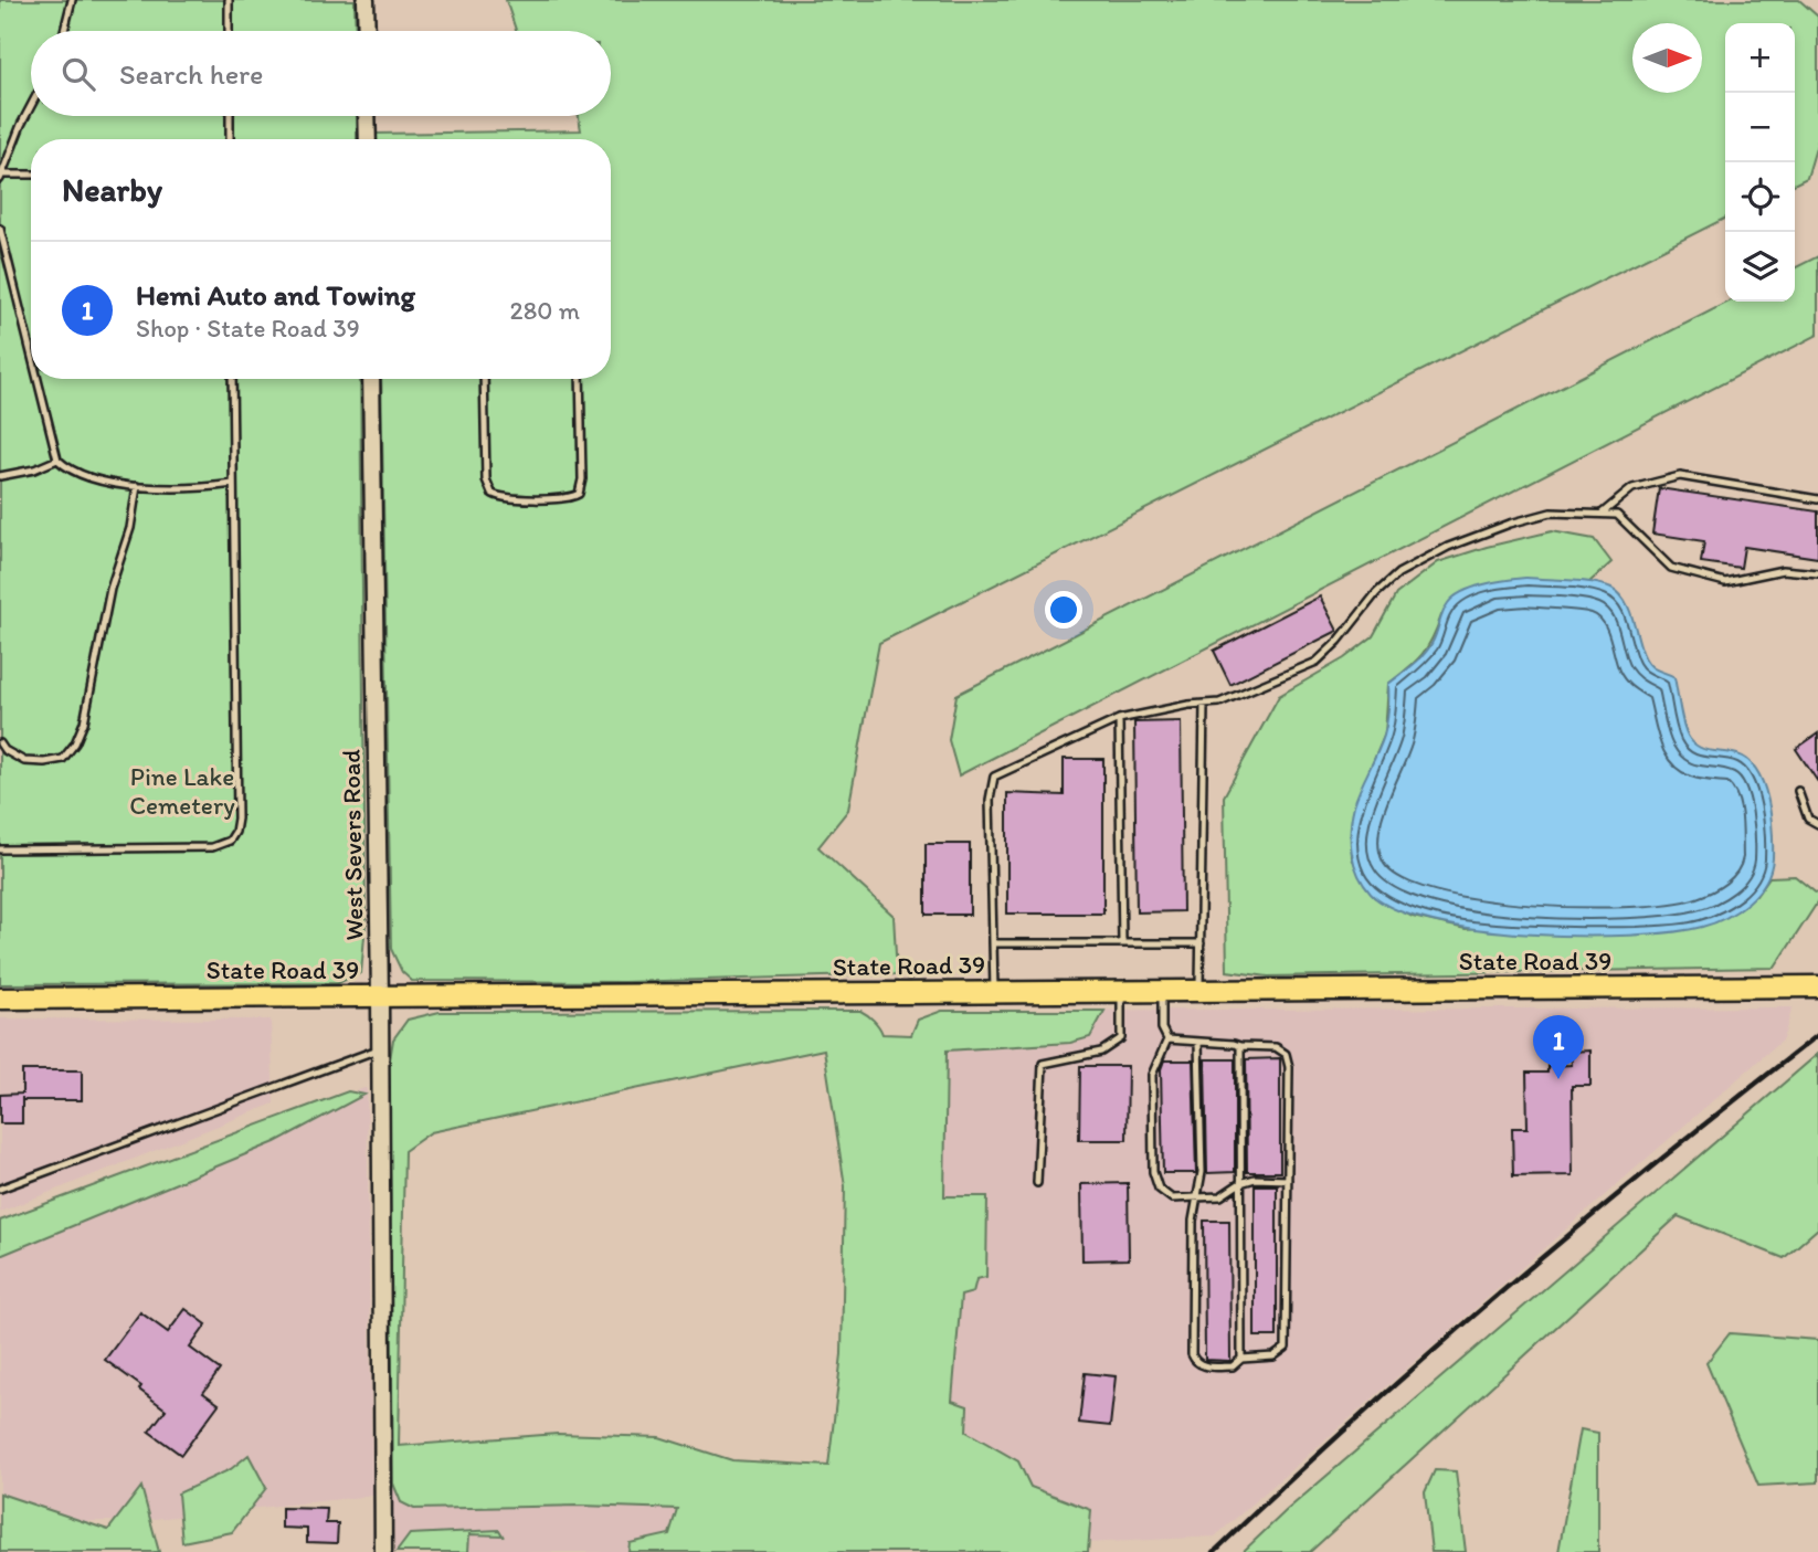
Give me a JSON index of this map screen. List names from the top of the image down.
{
  "streets": {
    "main road": ["State Road 39"],
    "street": ["West Severs Road"]
  },
  "crossings": [
    ["West Severs Road", "State Road 39"]
  ],
  "parks": ["Pine Lake Cemetery"],
  "north": "right",
  "page": {
    "map_buttons": ["+", "−"],
    "search": "Search here",
    "heading": "Nearby",
    "list": [
      {
        "mark": "1",
        "name": "Hemi Auto and Towing",
        "note": "Shop · State Road 39",
        "value": "280 m"
      }
    ],
    "pins": "1"
  }
}
